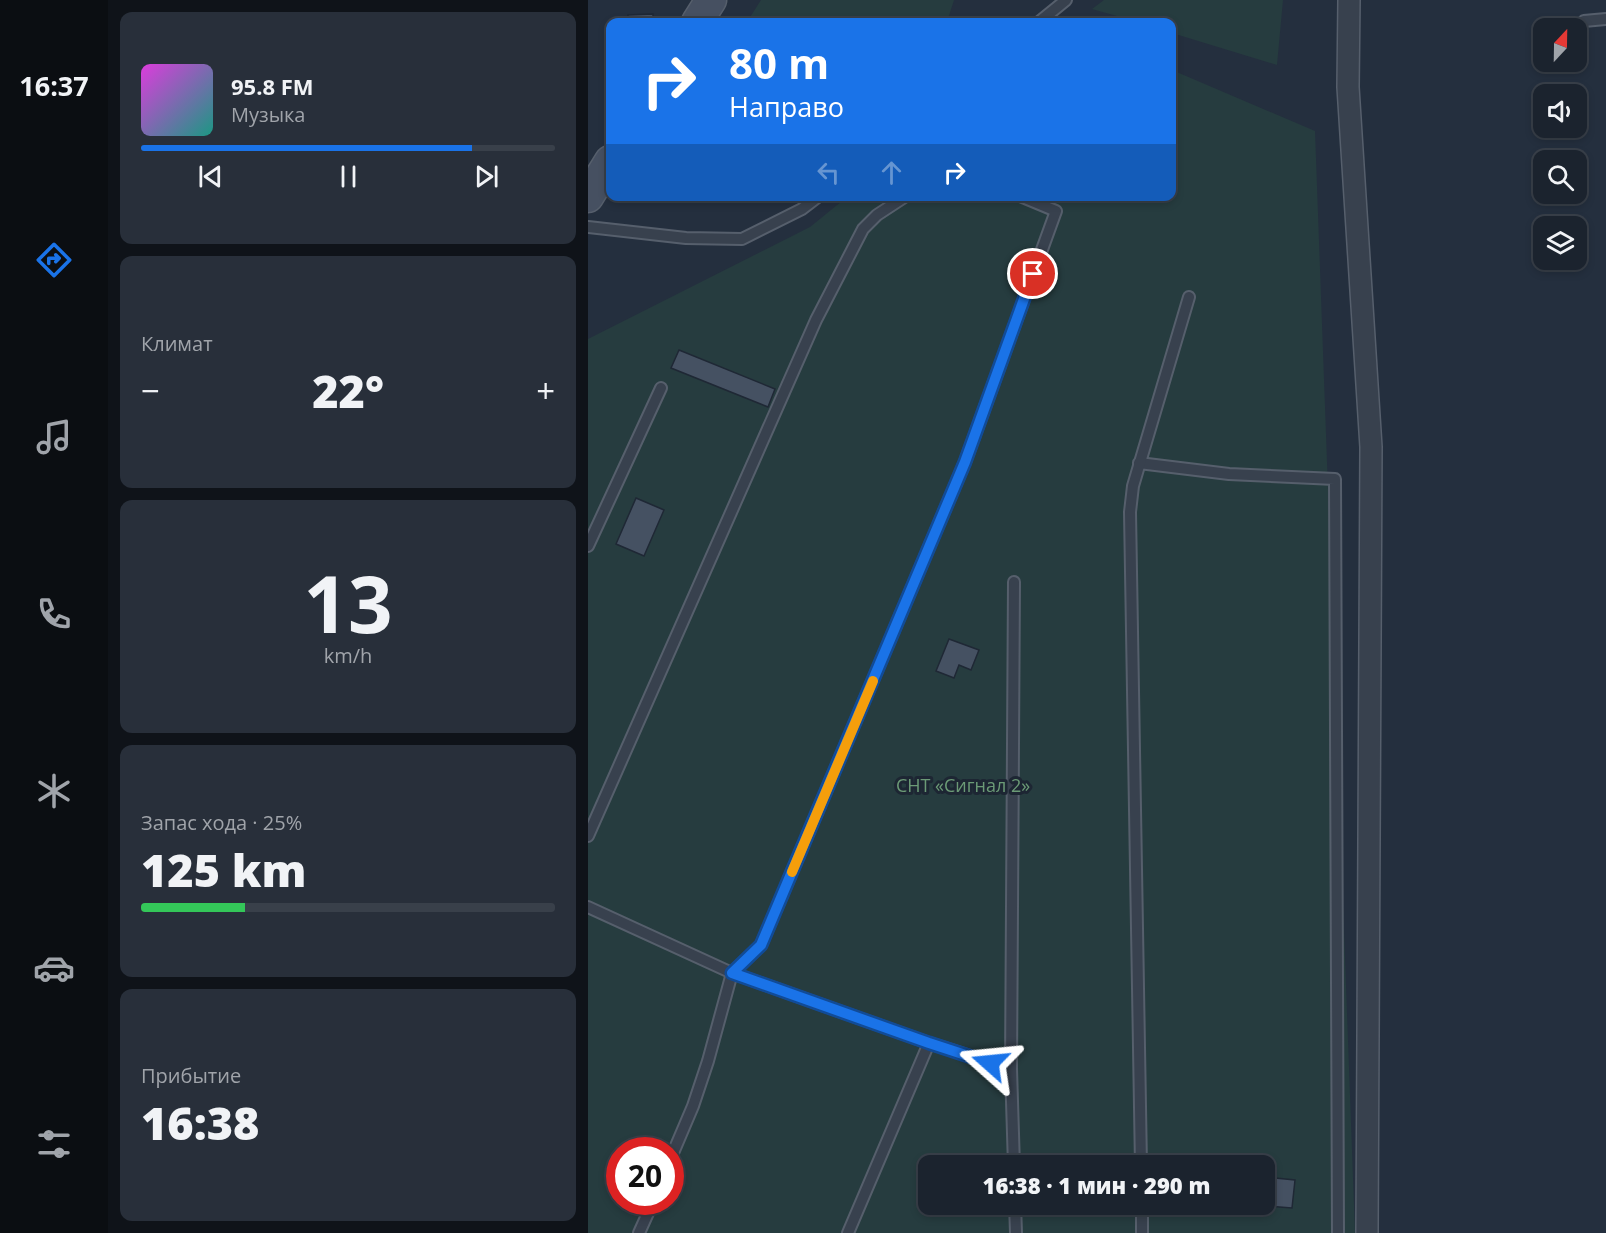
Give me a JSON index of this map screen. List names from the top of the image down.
{
  "parks": ["СНТ «Сигнал 2»"],
  "north": "top",
  "page": {
    "tabs": "16:37",
    "turn": ["80 m", "Направо"],
    "song": ["95.8 FM", "Музыка"],
    "tile": [
      "Климат",
      ["13", "km/h"],
      ["Запас хода · 25%", "125 km"],
      ["Прибытие", "16:38"]
    ],
    "heat": ["−", "22°", "+"],
    "limit": "20",
    "trip": "16:38 · 1 мин · 290 m"
  }
}
